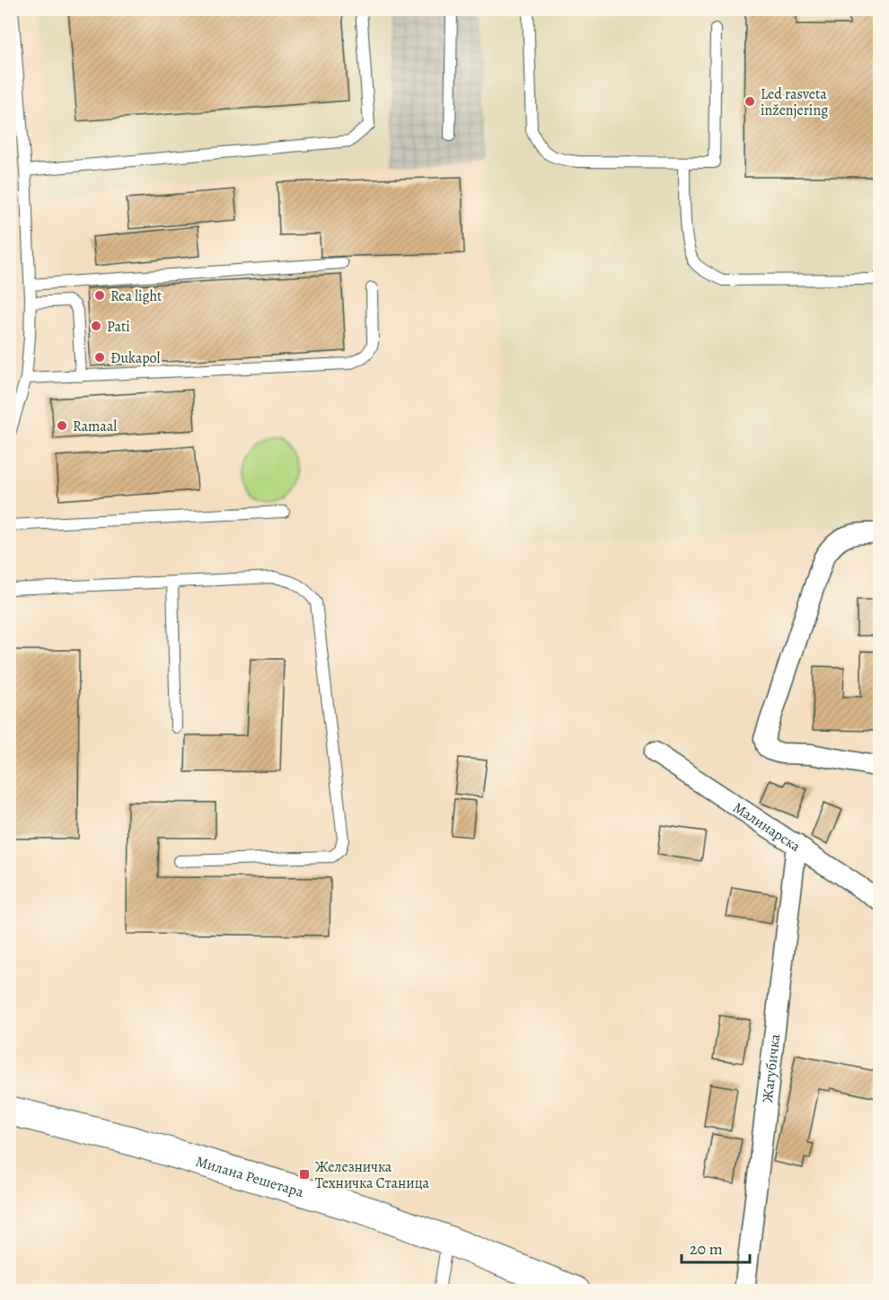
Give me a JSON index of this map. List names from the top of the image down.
{
  "streets": {
    "street": ["Малинарска", "Жагубичка", "Милана Решетара"]
  },
  "crossings": [
    ["Малинарска", "Жагубичка"]
  ],
  "places": {
    "other": [
      "Led rasveta inženjering",
      "Rea light",
      "Pati",
      "Đukapol",
      "Ramaal"
    ],
    "transit": ["Железничка Техничка Станица"]
  },
  "scale_bar": "20 m"
}
